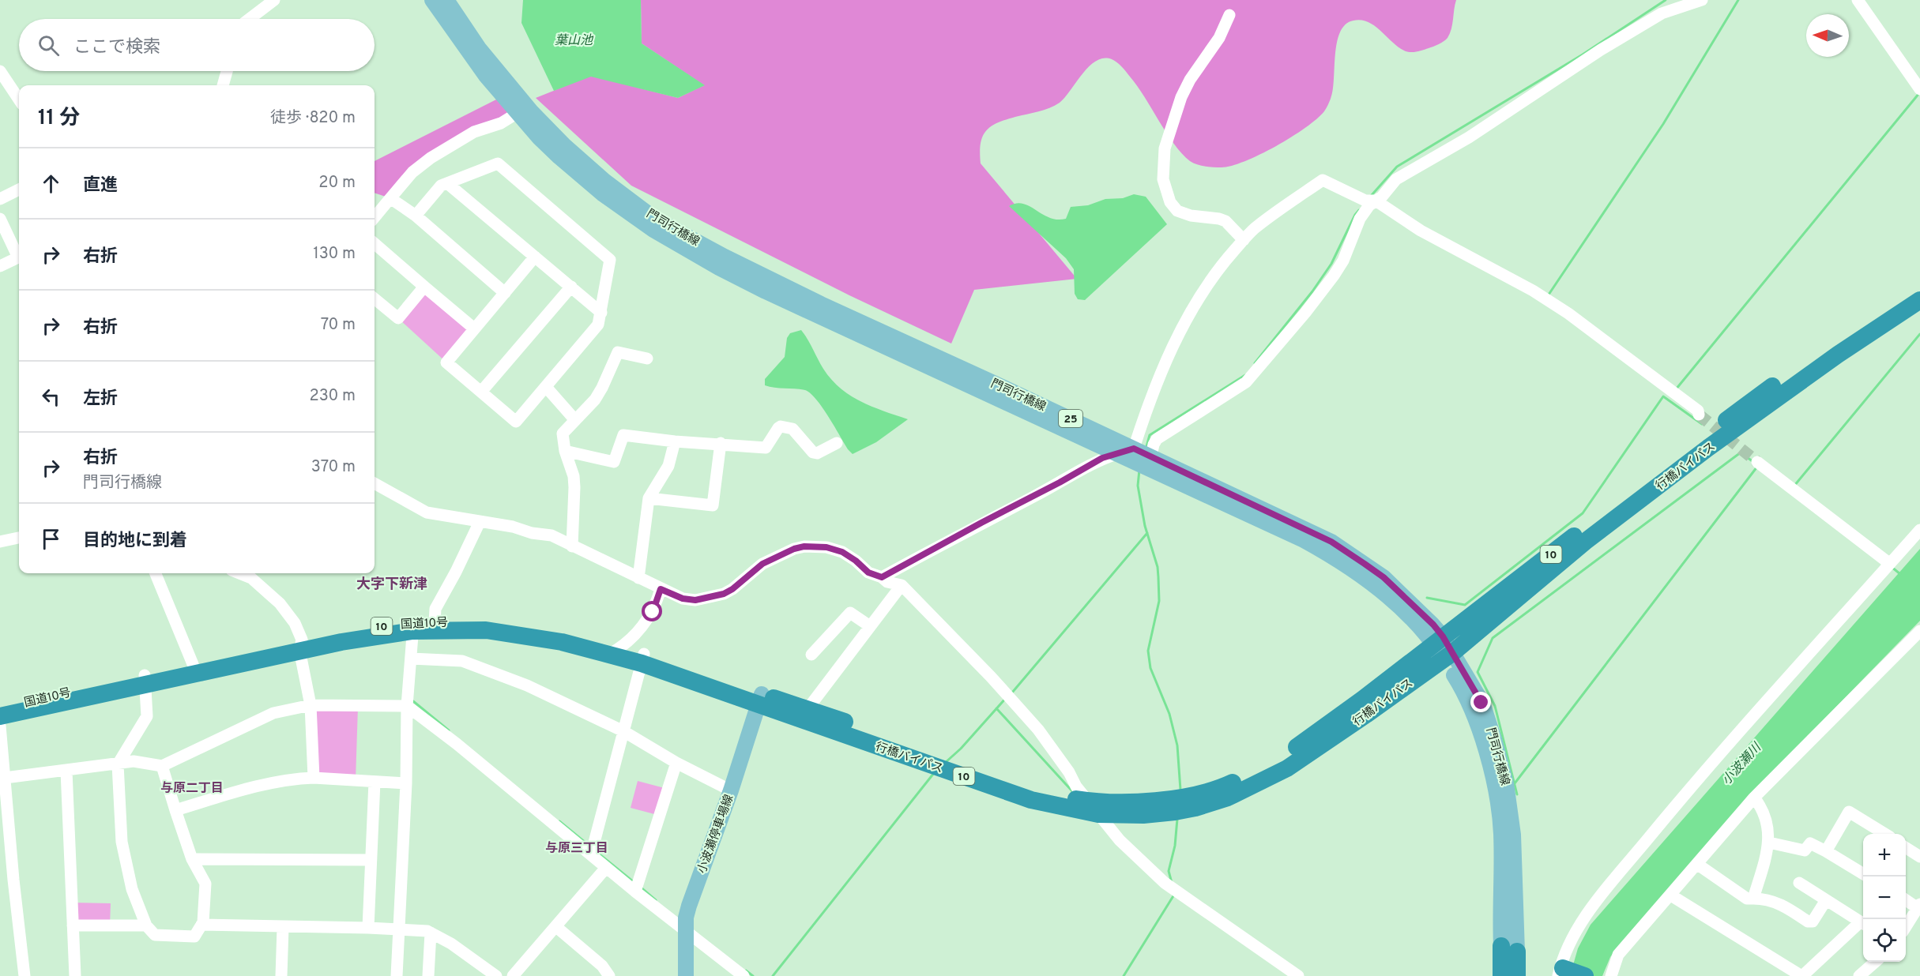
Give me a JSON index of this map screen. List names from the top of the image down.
{
  "streets": {
    "highway": ["行橋バイパス", "10", "国道10号"],
    "main road": ["門司行橋線", "25", "小波瀬停車場線"]
  },
  "crossings": [
    ["門司行橋線", "行橋バイパス"],
    ["行橋バイパス", "国道10号"],
    ["行橋バイパス", "小波瀬停車場線"],
    ["国道10号", "小波瀬停車場線"]
  ],
  "districts": ["大字下新津", "与原二丁目", "与原三丁目"],
  "water": ["葉山池", "小波瀬川"],
  "north": "left",
  "page": {
    "search": "ここで検索",
    "heading": ["11 分", "徒歩 · 820 m"],
    "list": [
      ["直進", "20 m"],
      ["右折", "130 m"],
      ["右折", "70 m"],
      ["左折", "230 m"],
      ["右折", "門司行橋線", "370 m"],
      "目的地に到着"
    ],
    "map_buttons": ["+", "−"]
  }
}
